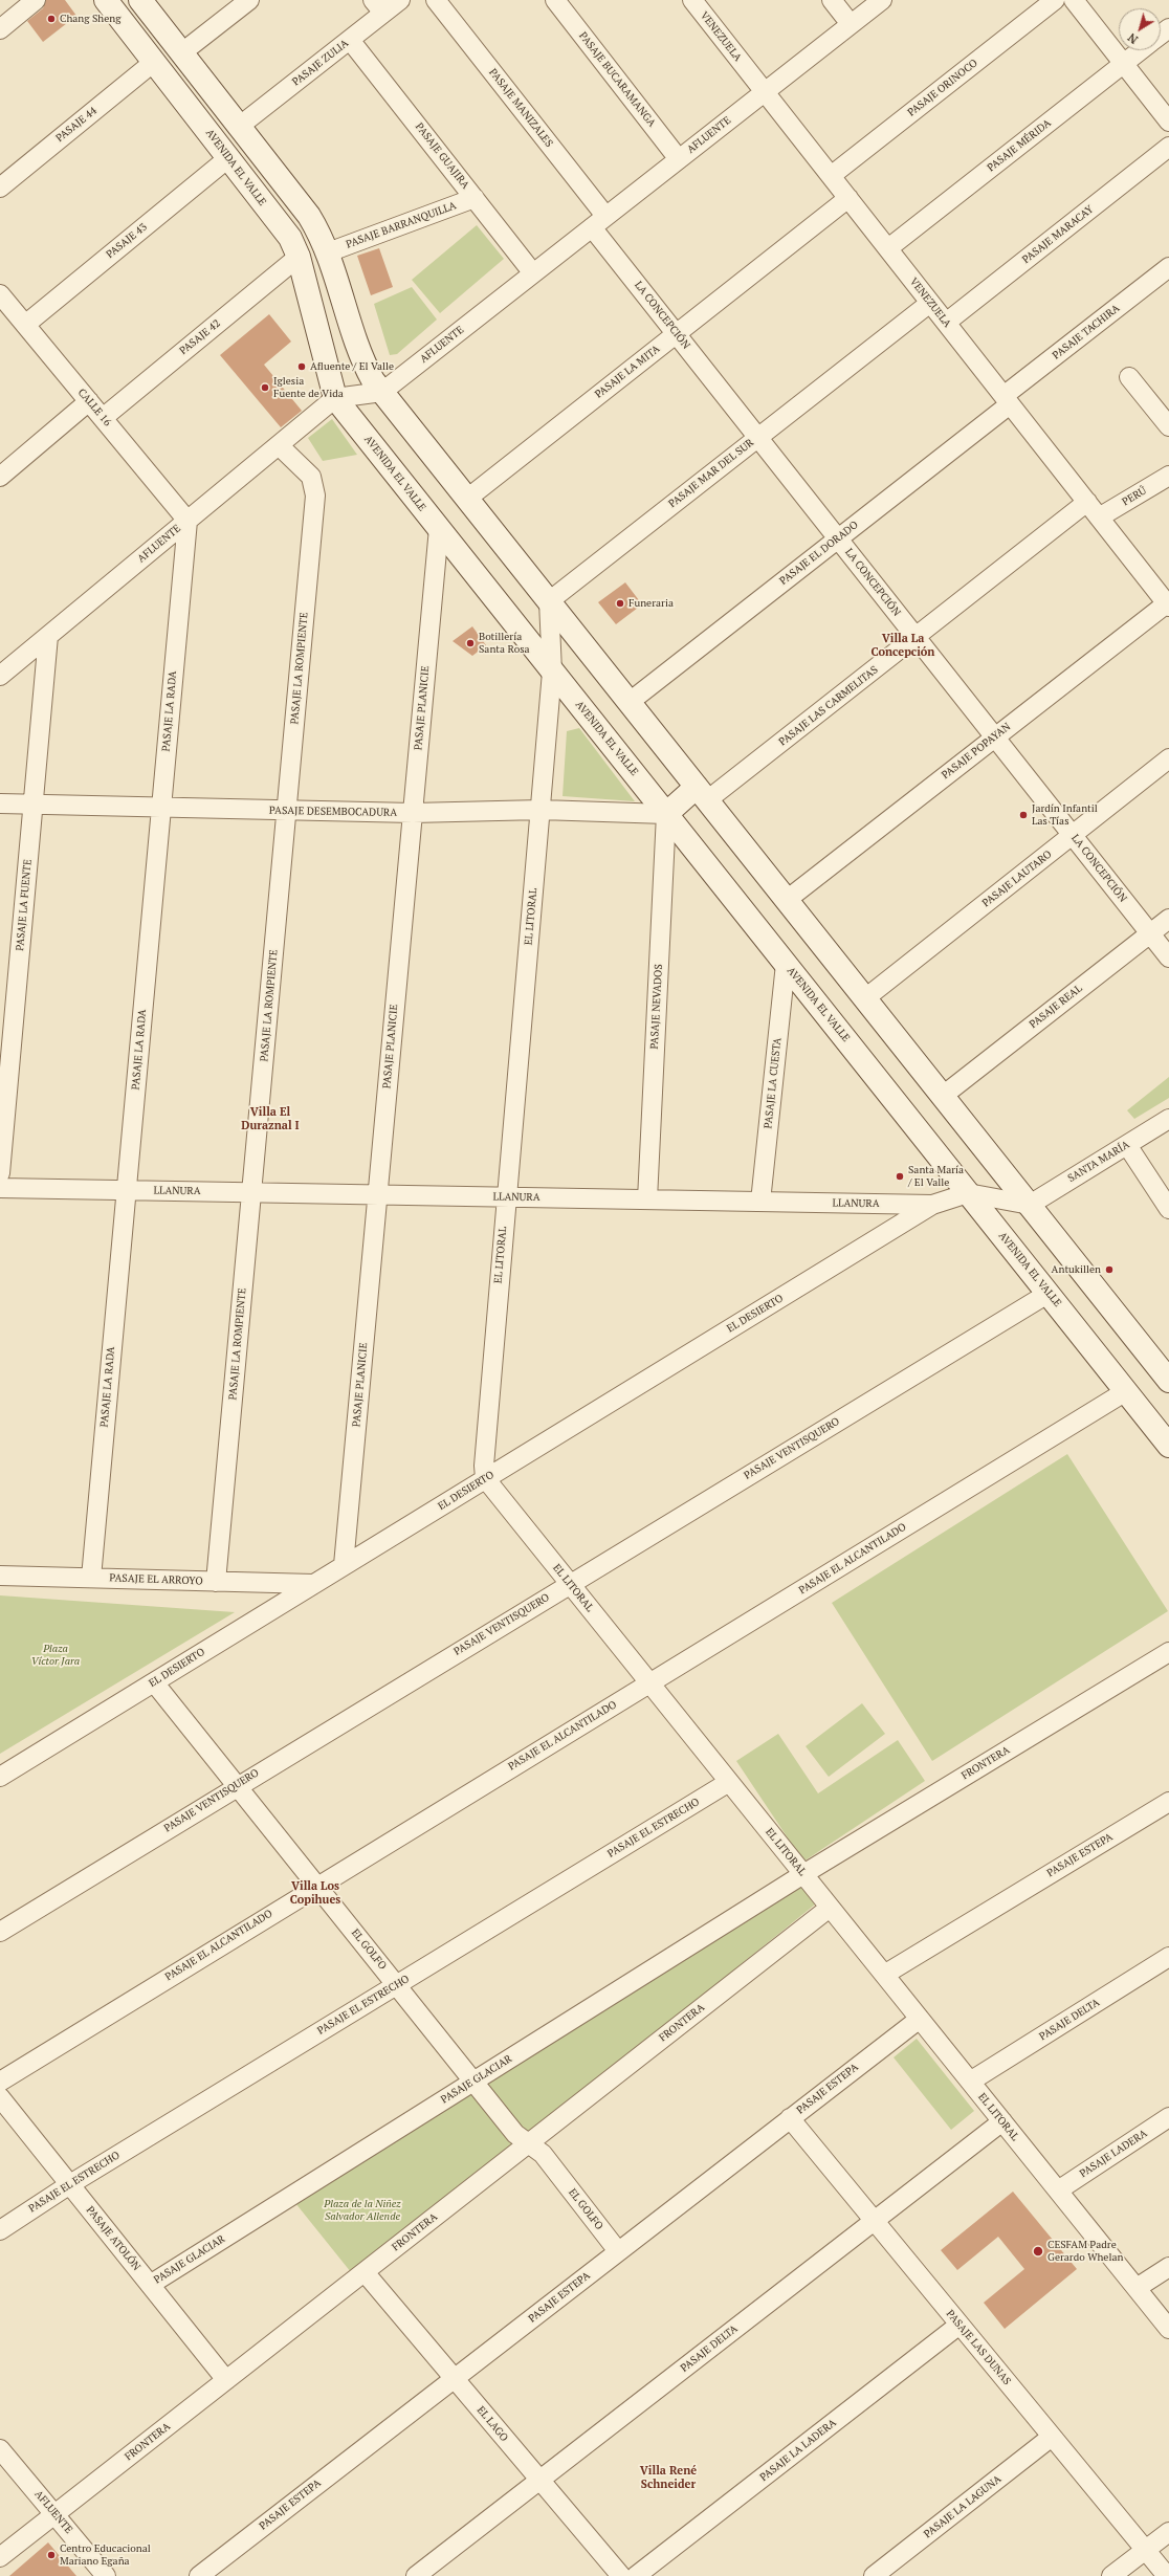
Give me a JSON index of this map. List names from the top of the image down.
{
  "streets": {
    "street": [
      "VENEZUELA",
      "PASAJE ZULIA",
      "PASAJE BUCARAMANGA",
      "PASAJE ORINOCO",
      "PASAJE MANIZALES",
      "PASAJE 44",
      "AFLUENTE",
      "PASAJE MÉRIDA",
      "PASAJE GUAJIRA",
      "AVENIDA EL VALLE",
      "PASAJE BARRANQUILLA",
      "PASAJE MARACAY",
      "PASAJE 43",
      "LA CONCEPCIÓN",
      "PASAJE TACHIRA",
      "PASAJE 42",
      "PASAJE LA MITA",
      "CALLE 16",
      "PASAJE MAR DEL SUR",
      "PERÚ",
      "PASAJE EL DORADO",
      "PASAJE LA ROMPIENTE",
      "PASAJE LAS CARMELITAS",
      "PASAJE PLANICIE",
      "PASAJE LA RADA",
      "PASAJE POPAYAN",
      "PASAJE DESEMBOCADURA",
      "PASAJE LAUTARO",
      "PASAJE LA FUENTE",
      "EL LITORAL",
      "PASAJE NEVADOS",
      "PASAJE REAL",
      "PASAJE LA CUESTA",
      "SANTA MARÍA",
      "LLANURA",
      "EL DESIERTO",
      "PASAJE VENTISQUERO",
      "PASAJE EL ALCANTILADO",
      "PASAJE EL ARROYO",
      "FRONTERA",
      "PASAJE EL ESTRECHO",
      "PASAJE ESTEPA",
      "EL GOLFO",
      "PASAJE DELTA",
      "PASAJE GLACIAR",
      "PASAJE LADERA",
      "PASAJE ATOLÓN",
      "PASAJE LAS DUNAS",
      "EL LAGO",
      "PASAJE LA LADERA",
      "PASAJE LA LAGUNA"
    ]
  },
  "crossings": [
    ["VENEZUELA", "PASAJE ORINOCO"],
    ["VENEZUELA", "AFLUENTE"],
    ["VENEZUELA", "PASAJE MÉRIDA"],
    ["VENEZUELA", "PASAJE MARACAY"],
    ["VENEZUELA", "PASAJE TACHIRA"],
    ["VENEZUELA", "PASAJE LA MITA"],
    ["VENEZUELA", "PASAJE MAR DEL SUR"],
    ["VENEZUELA", "PERÚ"],
    ["VENEZUELA", "PASAJE EL DORADO"],
    ["VENEZUELA", "PASAJE LAS CARMELITAS"],
    ["VENEZUELA", "PASAJE POPAYAN"],
    ["PASAJE ZULIA", "PASAJE GUAJIRA"],
    ["PASAJE BUCARAMANGA", "AFLUENTE"],
    ["PASAJE MANIZALES", "AFLUENTE"],
    ["PASAJE MANIZALES", "LA CONCEPCIÓN"],
    ["PASAJE 44", "AVENIDA EL VALLE"],
    ["AFLUENTE", "PASAJE GUAJIRA"],
    ["AFLUENTE", "AVENIDA EL VALLE"],
    ["AFLUENTE", "LA CONCEPCIÓN"],
    ["AFLUENTE", "CALLE 16"],
    ["AFLUENTE", "PASAJE LA ROMPIENTE"],
    ["AFLUENTE", "PASAJE LA RADA"],
    ["AFLUENTE", "PASAJE LA FUENTE"],
    ["AFLUENTE", "FRONTERA"],
    ["PASAJE GUAJIRA", "PASAJE BARRANQUILLA"],
    ["AVENIDA EL VALLE", "PASAJE 43"],
    ["AVENIDA EL VALLE", "PASAJE 42"],
    ["AVENIDA EL VALLE", "PASAJE PLANICIE"],
    ["AVENIDA EL VALLE", "PASAJE DESEMBOCADURA"],
    ["AVENIDA EL VALLE", "EL LITORAL"],
    ["AVENIDA EL VALLE", "PASAJE NEVADOS"],
    ["AVENIDA EL VALLE", "PASAJE LA CUESTA"],
    ["AVENIDA EL VALLE", "LLANURA"],
    ["AVENIDA EL VALLE", "PASAJE VENTISQUERO"],
    ["AVENIDA EL VALLE", "PASAJE EL ALCANTILADO"],
    ["PASAJE 43", "CALLE 16"],
    ["LA CONCEPCIÓN", "PASAJE LA MITA"],
    ["LA CONCEPCIÓN", "PASAJE MAR DEL SUR"],
    ["LA CONCEPCIÓN", "PASAJE EL DORADO"],
    ["LA CONCEPCIÓN", "PASAJE LAS CARMELITAS"],
    ["LA CONCEPCIÓN", "PASAJE POPAYAN"],
    ["LA CONCEPCIÓN", "PASAJE LAUTARO"],
    ["LA CONCEPCIÓN", "PASAJE REAL"],
    ["PASAJE TACHIRA", "PASAJE EL DORADO"],
    ["PASAJE 42", "CALLE 16"],
    ["CALLE 16", "PASAJE LA RADA"],
    ["PASAJE LA ROMPIENTE", "PASAJE DESEMBOCADURA"],
    ["PASAJE LA ROMPIENTE", "LLANURA"],
    ["PASAJE LA ROMPIENTE", "PASAJE EL ARROYO"],
    ["PASAJE PLANICIE", "PASAJE DESEMBOCADURA"],
    ["PASAJE PLANICIE", "LLANURA"],
    ["PASAJE PLANICIE", "EL DESIERTO"],
    ["PASAJE LA RADA", "PASAJE DESEMBOCADURA"],
    ["PASAJE LA RADA", "LLANURA"],
    ["PASAJE LA RADA", "PASAJE EL ARROYO"],
    ["PASAJE DESEMBOCADURA", "PASAJE LA FUENTE"],
    ["PASAJE DESEMBOCADURA", "EL LITORAL"],
    ["PASAJE DESEMBOCADURA", "PASAJE NEVADOS"],
    ["EL LITORAL", "LLANURA"],
    ["EL LITORAL", "EL DESIERTO"],
    ["EL LITORAL", "PASAJE VENTISQUERO"],
    ["EL LITORAL", "PASAJE EL ALCANTILADO"],
    ["EL LITORAL", "FRONTERA"],
    ["EL LITORAL", "PASAJE EL ESTRECHO"],
    ["EL LITORAL", "PASAJE ESTEPA"],
    ["EL LITORAL", "PASAJE DELTA"],
    ["EL LITORAL", "PASAJE GLACIAR"],
    ["EL LITORAL", "PASAJE LADERA"],
    ["PASAJE NEVADOS", "LLANURA"],
    ["PASAJE LA CUESTA", "LLANURA"],
    ["SANTA MARÍA", "LLANURA"],
    ["LLANURA", "EL DESIERTO"],
    ["EL DESIERTO", "PASAJE EL ARROYO"],
    ["EL DESIERTO", "EL GOLFO"],
    ["PASAJE VENTISQUERO", "EL GOLFO"],
    ["PASAJE EL ALCANTILADO", "EL GOLFO"],
    ["FRONTERA", "EL GOLFO"],
    ["FRONTERA", "PASAJE GLACIAR"],
    ["FRONTERA", "PASAJE ATOLÓN"],
    ["FRONTERA", "EL LAGO"],
    ["PASAJE EL ESTRECHO", "EL GOLFO"],
    ["PASAJE EL ESTRECHO", "PASAJE ATOLÓN"],
    ["PASAJE ESTEPA", "EL GOLFO"],
    ["PASAJE ESTEPA", "PASAJE LAS DUNAS"],
    ["PASAJE ESTEPA", "EL LAGO"],
    ["EL GOLFO", "PASAJE GLACIAR"],
    ["PASAJE DELTA", "PASAJE LAS DUNAS"],
    ["PASAJE DELTA", "EL LAGO"],
    ["PASAJE GLACIAR", "PASAJE ATOLÓN"],
    ["PASAJE LAS DUNAS", "PASAJE LA LADERA"],
    ["PASAJE LAS DUNAS", "PASAJE LA LAGUNA"]
  ],
  "districts": [
    "Villa La Concepción",
    "Villa El Duraznal I",
    "Villa Los Copihues",
    "Villa René Schneider"
  ],
  "parks": ["Plaza Víctor Jara", "Plaza de la Niñez Salvador Allende"],
  "places": [
    "Chang Sheng",
    "Afluente / El Valle",
    "Iglesia Fuente de Vida",
    "Funeraria",
    "Botillería Santa Rosa",
    "Jardín Infantil Las Tías",
    "Santa María / El Valle",
    "Antukillen",
    "CESFAM Padre Gerardo Whelan",
    "Centro Educacional Mariano Egaña"
  ],
  "north": "bottom left"
}
